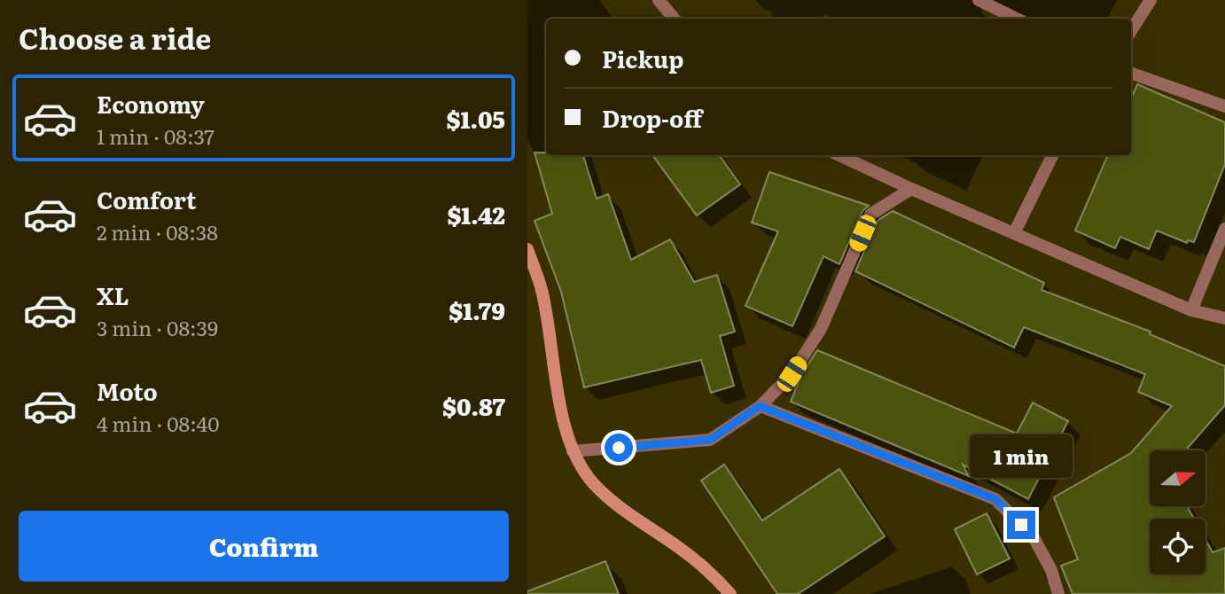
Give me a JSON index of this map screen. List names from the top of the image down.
{
  "north": "right",
  "page": {
    "heading": "Choose a ride",
    "banner": ["Pickup", "Drop-off"],
    "list": [
      {
        "name": "Economy",
        "note": "1 min · 08:37",
        "value": "$1.05"
      },
      {
        "name": "Comfort",
        "note": "2 min · 08:38",
        "value": "$1.42"
      },
      {
        "name": "XL",
        "note": "3 min · 08:39",
        "value": "$1.79"
      },
      {
        "name": "Moto",
        "note": "4 min · 08:40",
        "value": "$0.87"
      }
    ],
    "bubble": "1 min",
    "buttons": "Confirm"
  }
}
